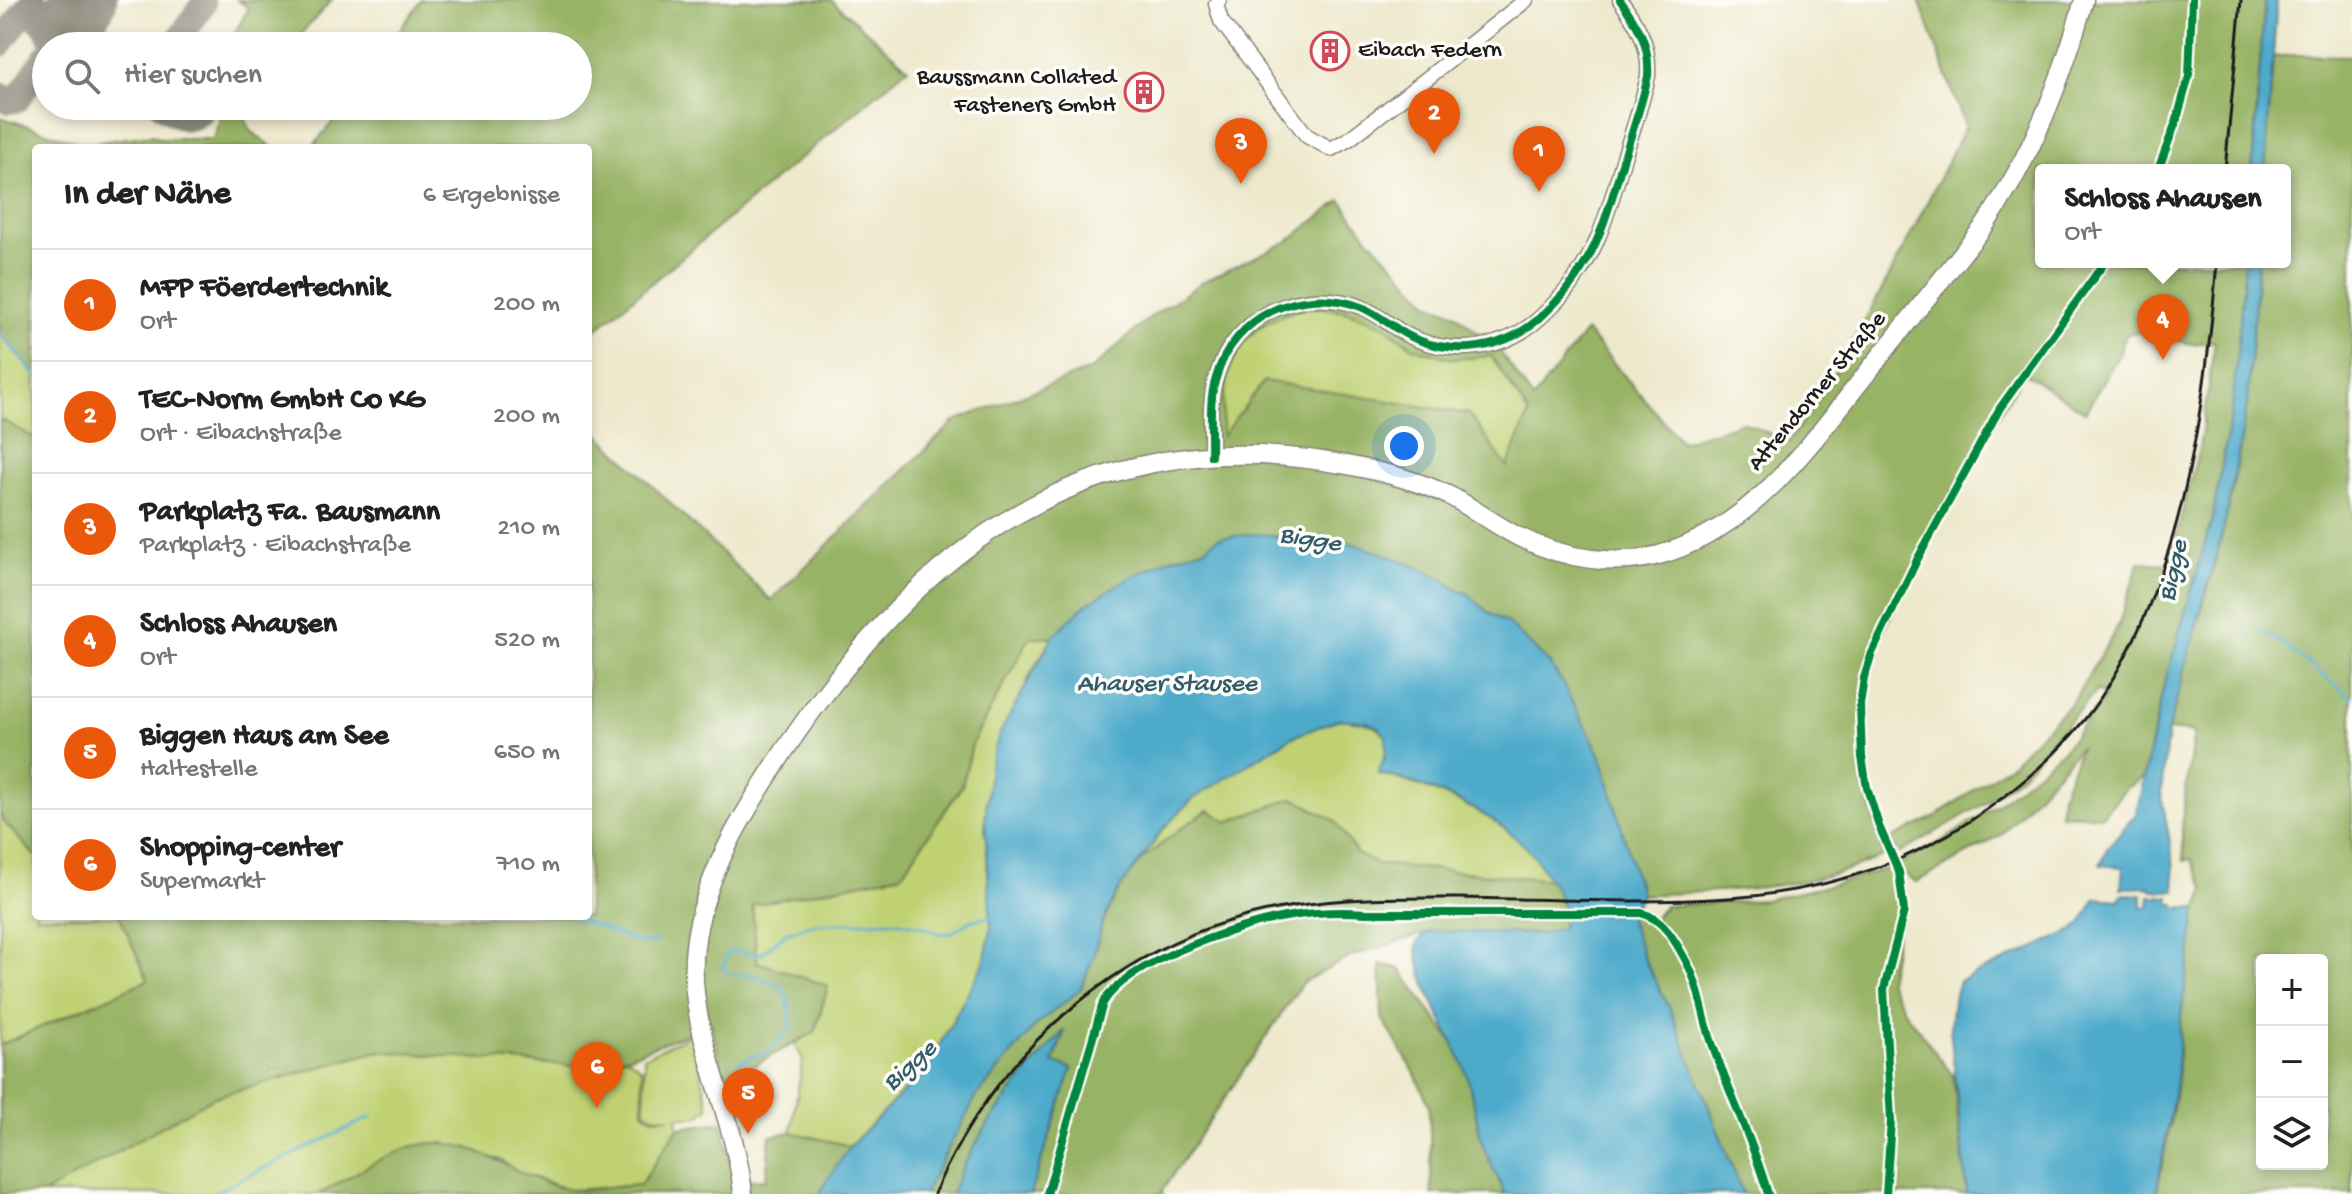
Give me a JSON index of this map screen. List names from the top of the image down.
{
  "streets": {
    "main road": ["Attendorner Straße"]
  },
  "water": ["Bigge", "Ahauser Stausee"],
  "places": {
    "building": ["Eibach Federn", "Baussmann Collated Fasteners GmbH"]
  },
  "page": {
    "search": "Hier suchen",
    "pins": [
      "2",
      "3",
      "1",
      "4",
      "6",
      "5"
    ],
    "heading": ["In der Nähe", "6 Ergebnisse"],
    "popup": ["Schloss Ahausen", "Ort"],
    "list": [
      {
        "mark": "1",
        "name": "MFP Föerdertechnik",
        "note": "Ort",
        "value": "200 m"
      },
      {
        "mark": "2",
        "name": "TEC-Norm GmbH Co KG",
        "note": "Ort · Eibachstraße",
        "value": "200 m"
      },
      {
        "mark": "3",
        "name": "Parkplatz Fa. Bausmann",
        "note": "Parkplatz · Eibachstraße",
        "value": "210 m"
      },
      {
        "mark": "4",
        "name": "Schloss Ahausen",
        "note": "Ort",
        "value": "520 m"
      },
      {
        "mark": "5",
        "name": "Biggen Haus am See",
        "note": "Haltestelle",
        "value": "650 m"
      },
      {
        "mark": "6",
        "name": "Shopping-center",
        "note": "Supermarkt",
        "value": "710 m"
      }
    ],
    "map_buttons": ["+", "−"]
  }
}
